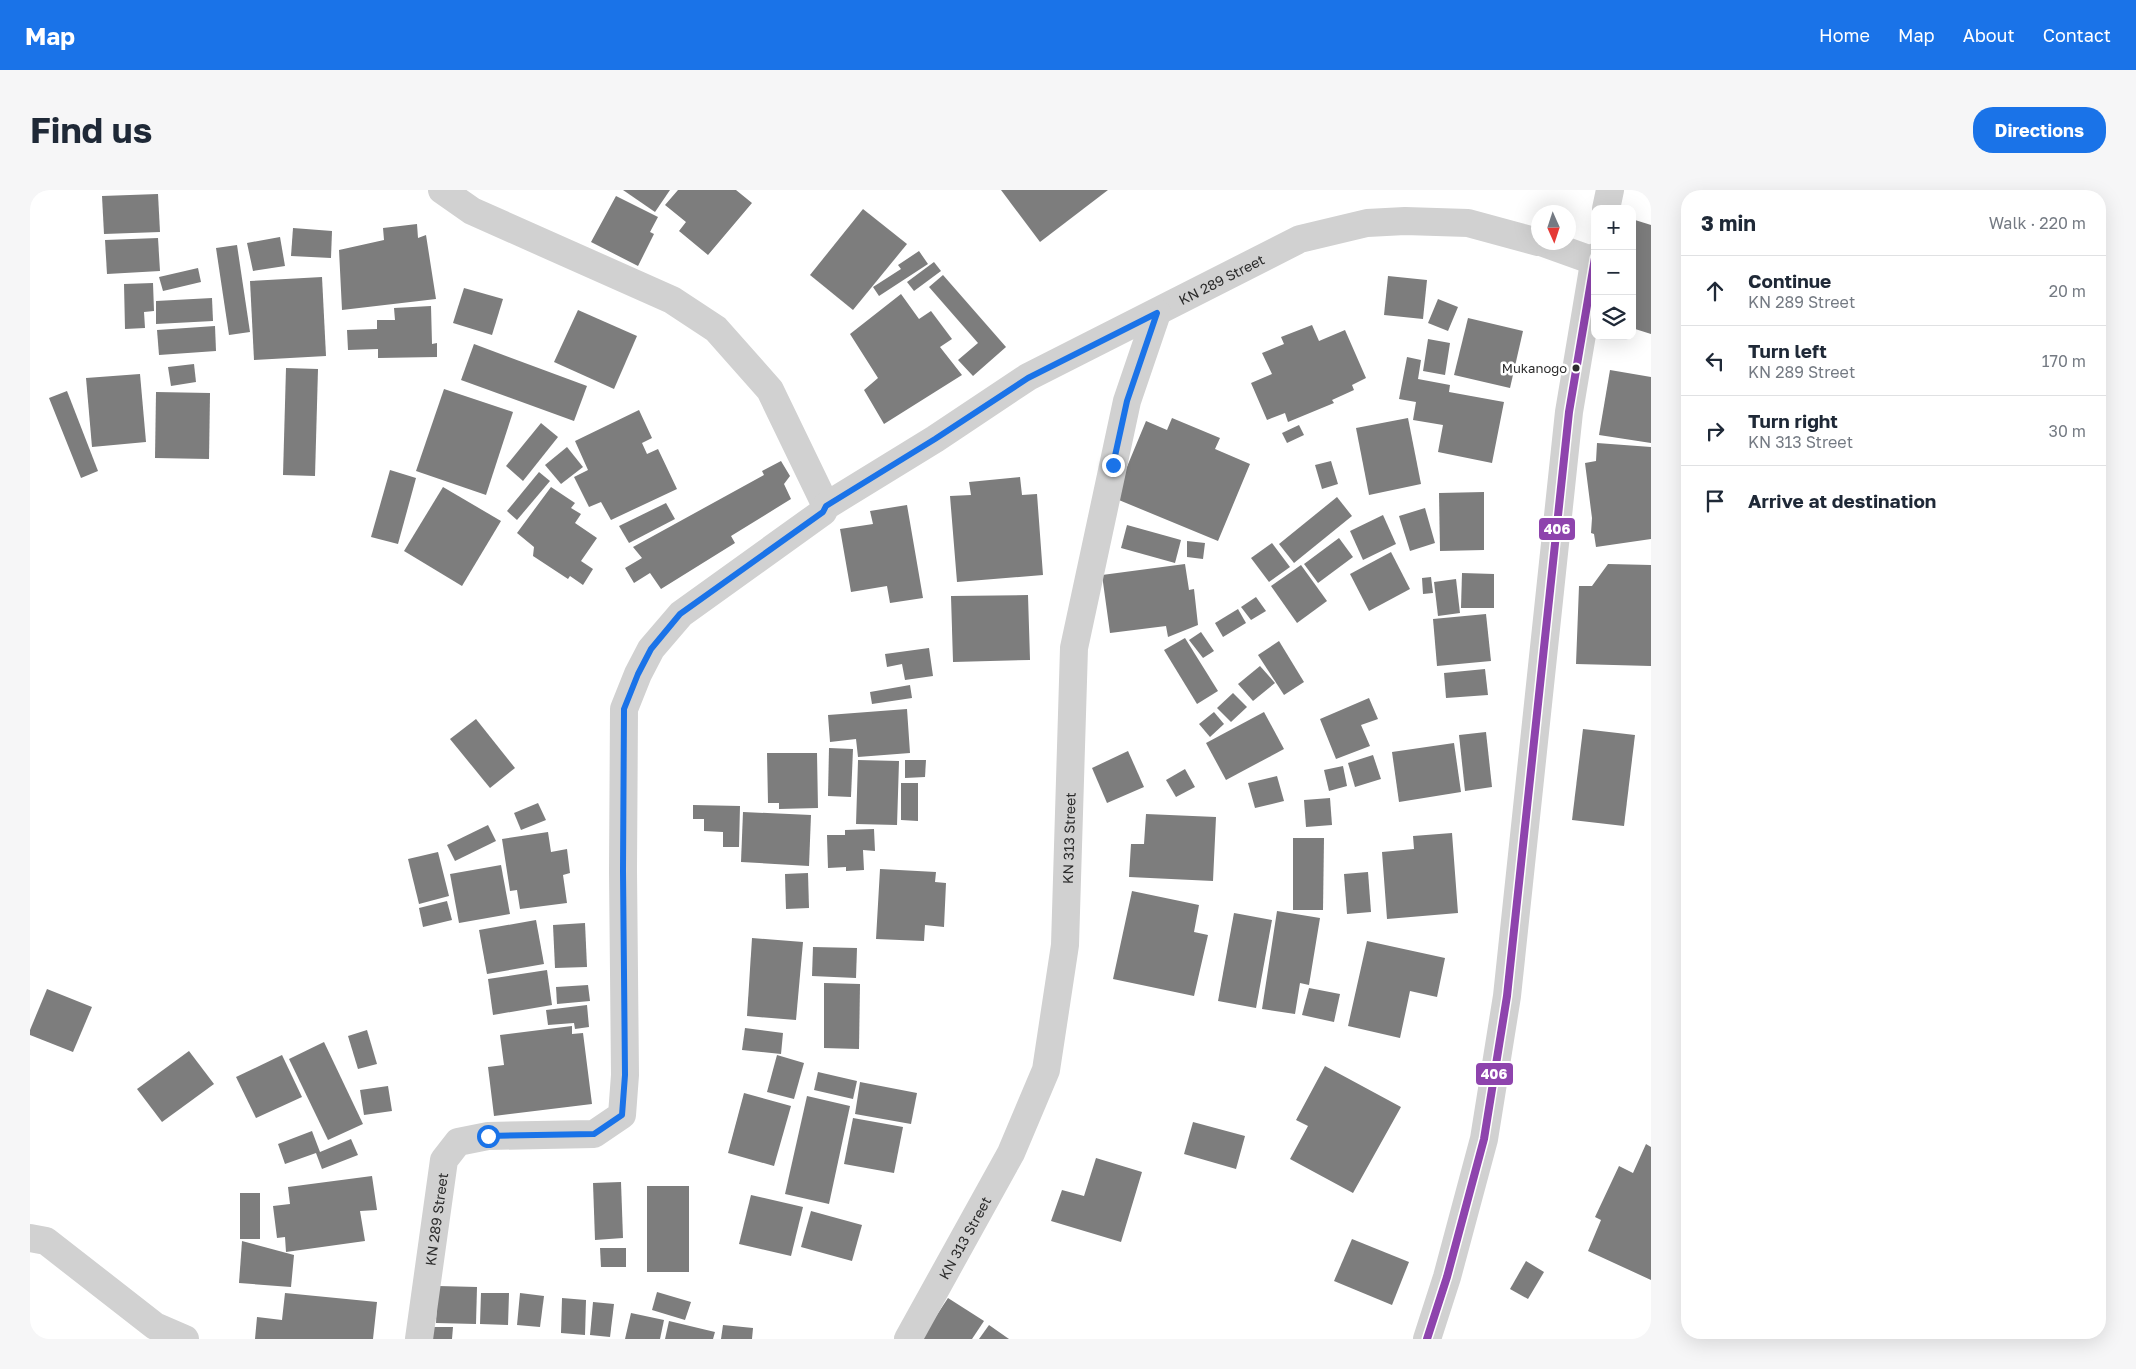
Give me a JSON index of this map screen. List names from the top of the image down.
{
  "streets": {
    "street": ["KN 289 Street", "KN 313 Street"]
  },
  "crossings": [
    ["KN 289 Street", "KN 313 Street"]
  ],
  "places": ["Mukanogo"],
  "lines": ["transit line 406"],
  "north": "bottom",
  "page": {
    "header": "Map",
    "nav": [
      "Home",
      "Map",
      "About",
      "Contact"
    ],
    "buttons": "Directions",
    "title": "Find us",
    "heading": ["3 min", "Walk · 220 m"],
    "map_buttons": ["+", "−"],
    "list": [
      ["Continue", "KN 289 Street", "20 m"],
      ["Turn left", "KN 289 Street", "170 m"],
      ["Turn right", "KN 313 Street", "30 m"],
      "Arrive at destination"
    ]
  }
}
